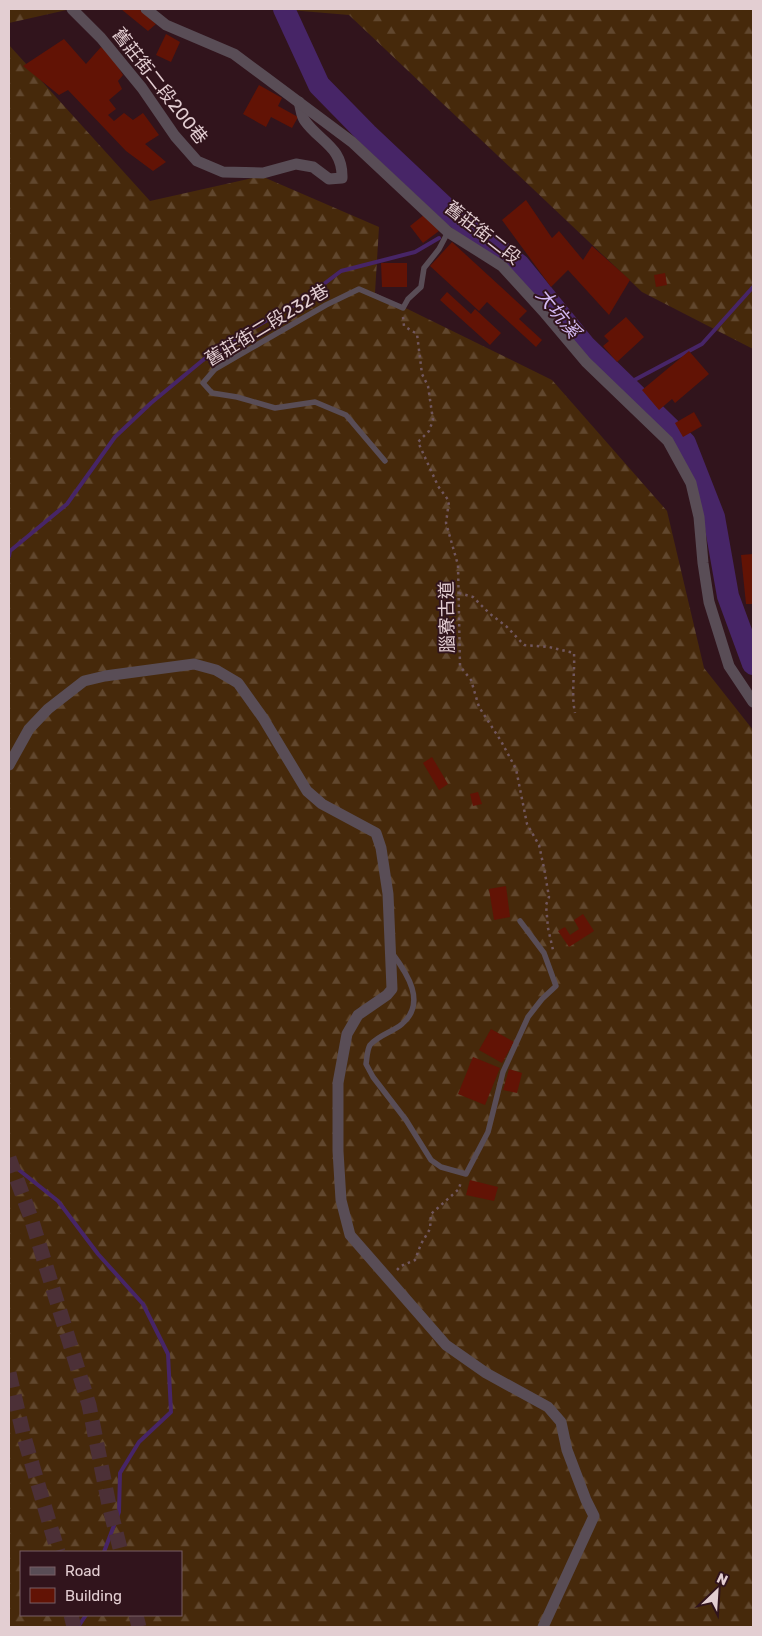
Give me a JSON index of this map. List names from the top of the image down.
{
  "streets": {
    "street": ["舊莊街二段200巷", "舊莊街二段"],
    "lane": ["舊莊街二段232巷"],
    "path": ["腦寮古道"]
  },
  "crossings": [
    ["舊莊街二段200巷", "舊莊街二段"],
    ["舊莊街二段232巷", "腦寮古道"]
  ],
  "water": ["大坑溪"],
  "legend": ["Road", "Building"],
  "north": "top right"
}
